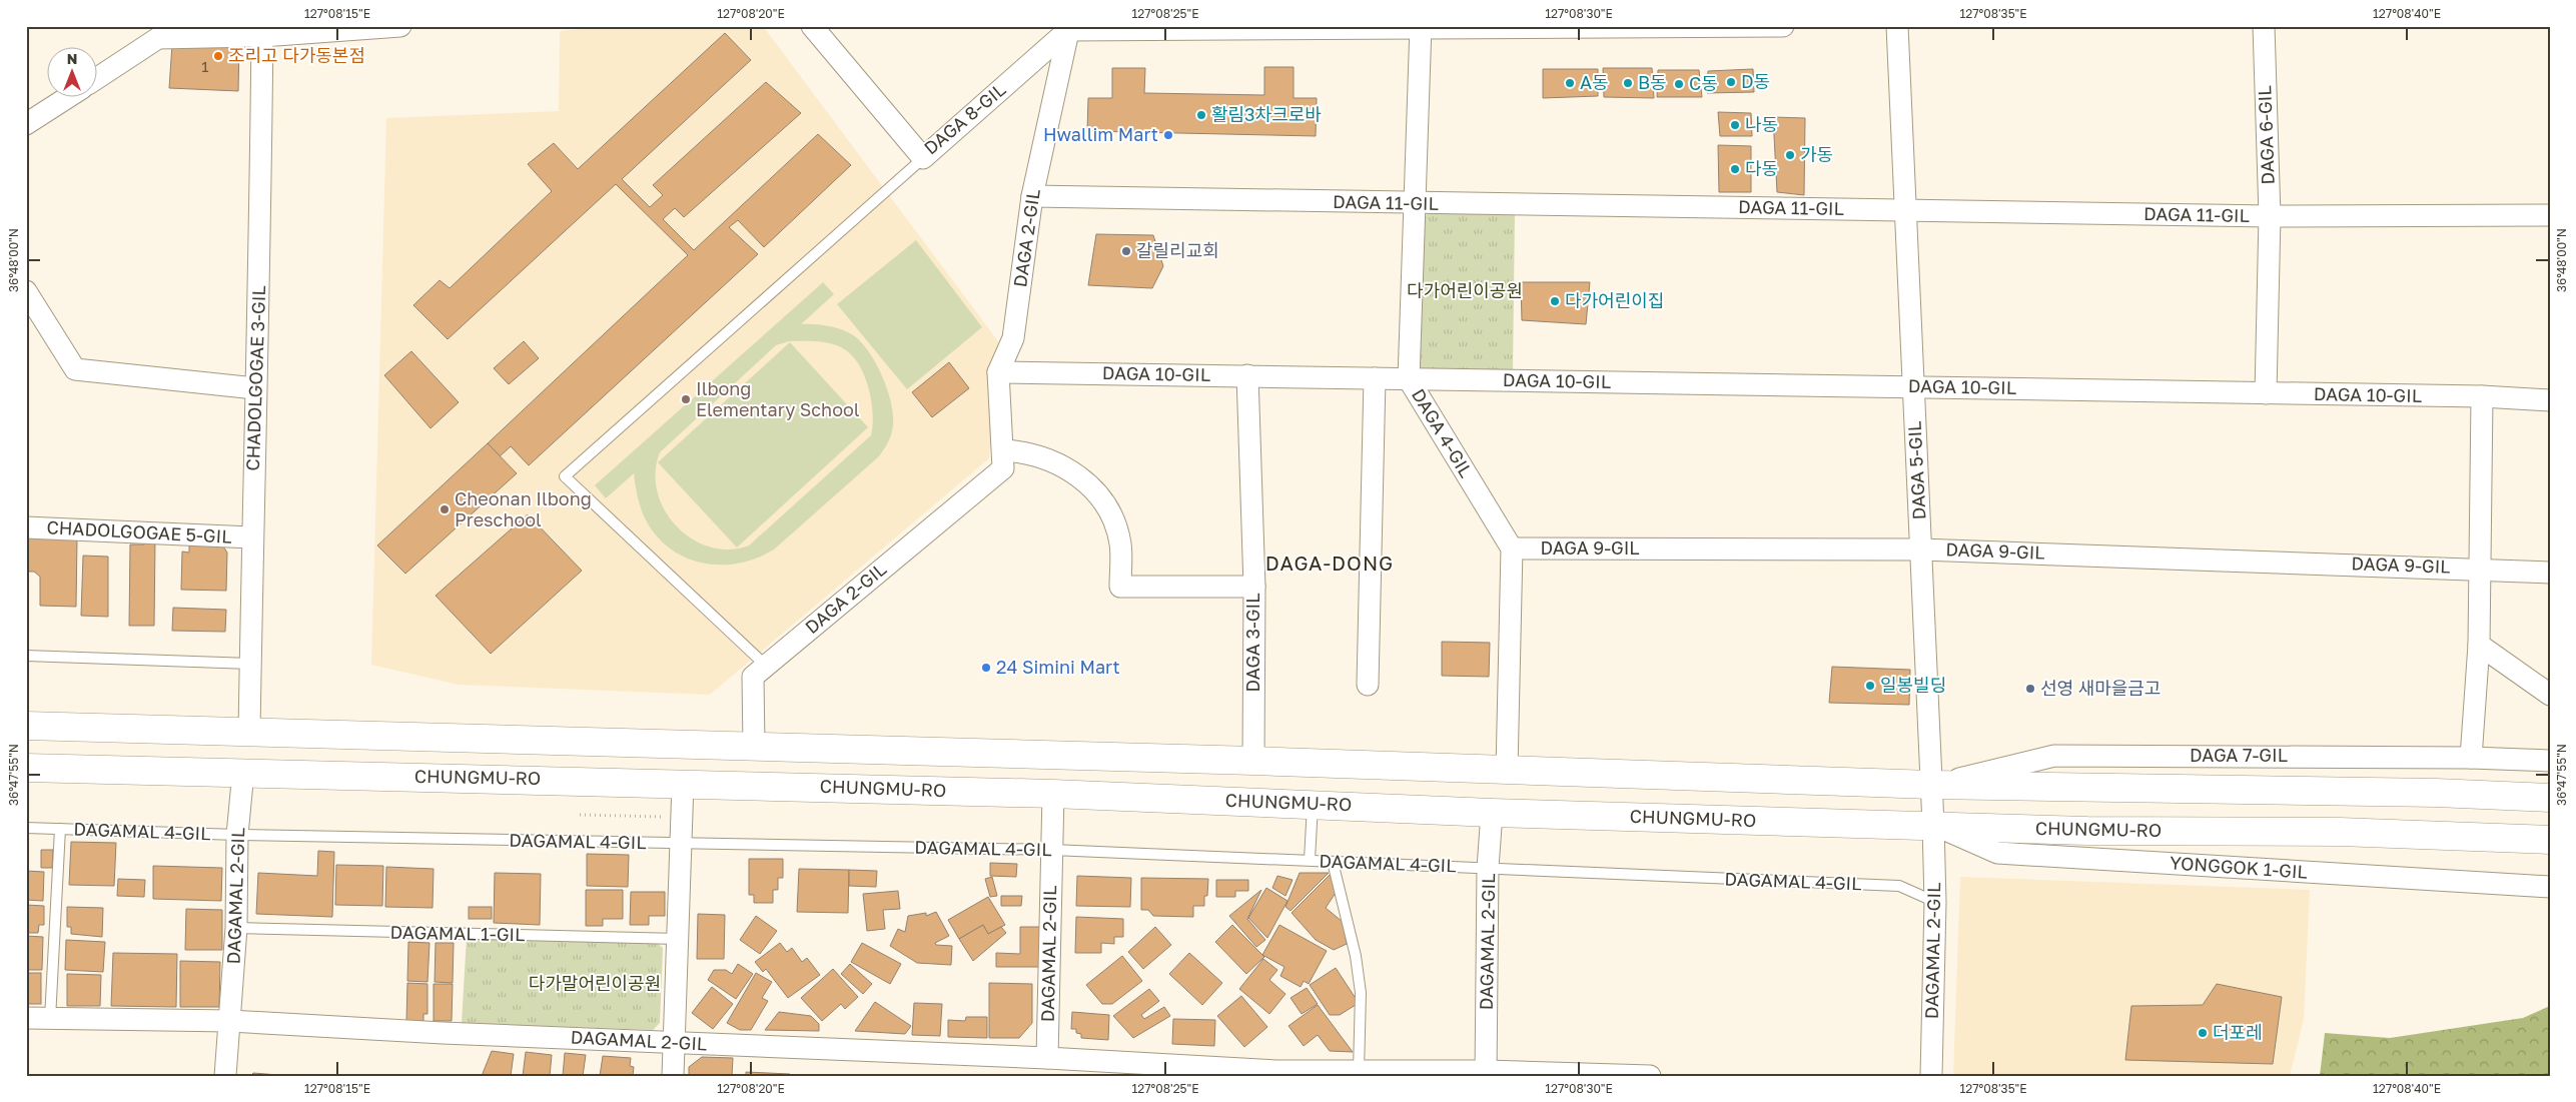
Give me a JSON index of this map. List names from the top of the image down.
{
  "streets": {
    "main road": ["CHUNGMU-RO"],
    "street": [
      "DAGA 8-GIL",
      "DAGA 6-GIL",
      "DAGA 11-GIL",
      "DAGA 2-GIL",
      "DAGA 10-GIL",
      "CHADOLGOGAE 3-GIL",
      "DAGA 4-GIL",
      "DAGA 5-GIL",
      "CHADOLGOGAE 5-GIL",
      "DAGA 9-GIL",
      "DAGA 3-GIL",
      "DAGA 7-GIL",
      "YONGGOK 1-GIL",
      "DAGAMAL 2-GIL"
    ],
    "lane": ["DAGAMAL 4-GIL", "DAGAMAL 1-GIL"]
  },
  "crossings": [
    ["DAGA 8-GIL", "DAGA 2-GIL"],
    ["DAGA 6-GIL", "DAGA 11-GIL"],
    ["DAGA 6-GIL", "DAGA 10-GIL"],
    ["DAGA 11-GIL", "DAGA 2-GIL"],
    ["DAGA 11-GIL", "DAGA 4-GIL"],
    ["DAGA 11-GIL", "DAGA 5-GIL"],
    ["DAGA 2-GIL", "DAGA 10-GIL"],
    ["DAGA 10-GIL", "DAGA 4-GIL"],
    ["DAGA 10-GIL", "DAGA 5-GIL"],
    ["DAGA 10-GIL", "DAGA 3-GIL"],
    ["CHADOLGOGAE 3-GIL", "CHADOLGOGAE 5-GIL"],
    ["DAGA 4-GIL", "DAGA 9-GIL"],
    ["DAGA 5-GIL", "DAGA 9-GIL"],
    ["DAGA 5-GIL", "DAGA 7-GIL"],
    ["DAGA 5-GIL", "CHUNGMU-RO"],
    ["DAGA 5-GIL", "YONGGOK 1-GIL"],
    ["DAGA 5-GIL", "DAGAMAL 2-GIL"],
    ["CHUNGMU-RO", "YONGGOK 1-GIL"],
    ["CHUNGMU-RO", "DAGAMAL 2-GIL"],
    ["DAGAMAL 4-GIL", "DAGAMAL 2-GIL"],
    ["YONGGOK 1-GIL", "DAGAMAL 2-GIL"],
    ["DAGAMAL 2-GIL", "DAGAMAL 1-GIL"]
  ],
  "districts": ["DAGA-DONG"],
  "parks": ["다가어린이공원", "다가말어린이공원"],
  "places": [
    "조리고 다가동본점",
    "D동",
    "A동",
    "B동",
    "C동",
    "활림3차크로바",
    "나동",
    "Hwallim Mart",
    "가동",
    "다동",
    "갈릴리교회",
    "다가어린이집",
    "Ilbong Elementary School",
    "Cheonan Ilbong Preschool",
    "24 Simini Mart",
    "일봉빌딩",
    "선영 새마을금고",
    "더포레"
  ],
  "house_numbers": ["1"],
  "north": "top",
  "coordinates": [
    "127°08'15\"E",
    "127°08'20\"E",
    "127°08'25\"E",
    "127°08'30\"E",
    "127°08'35\"E",
    "127°08'40\"E",
    "36°48'00\"N",
    "36°47'55\"N"
  ]
}
